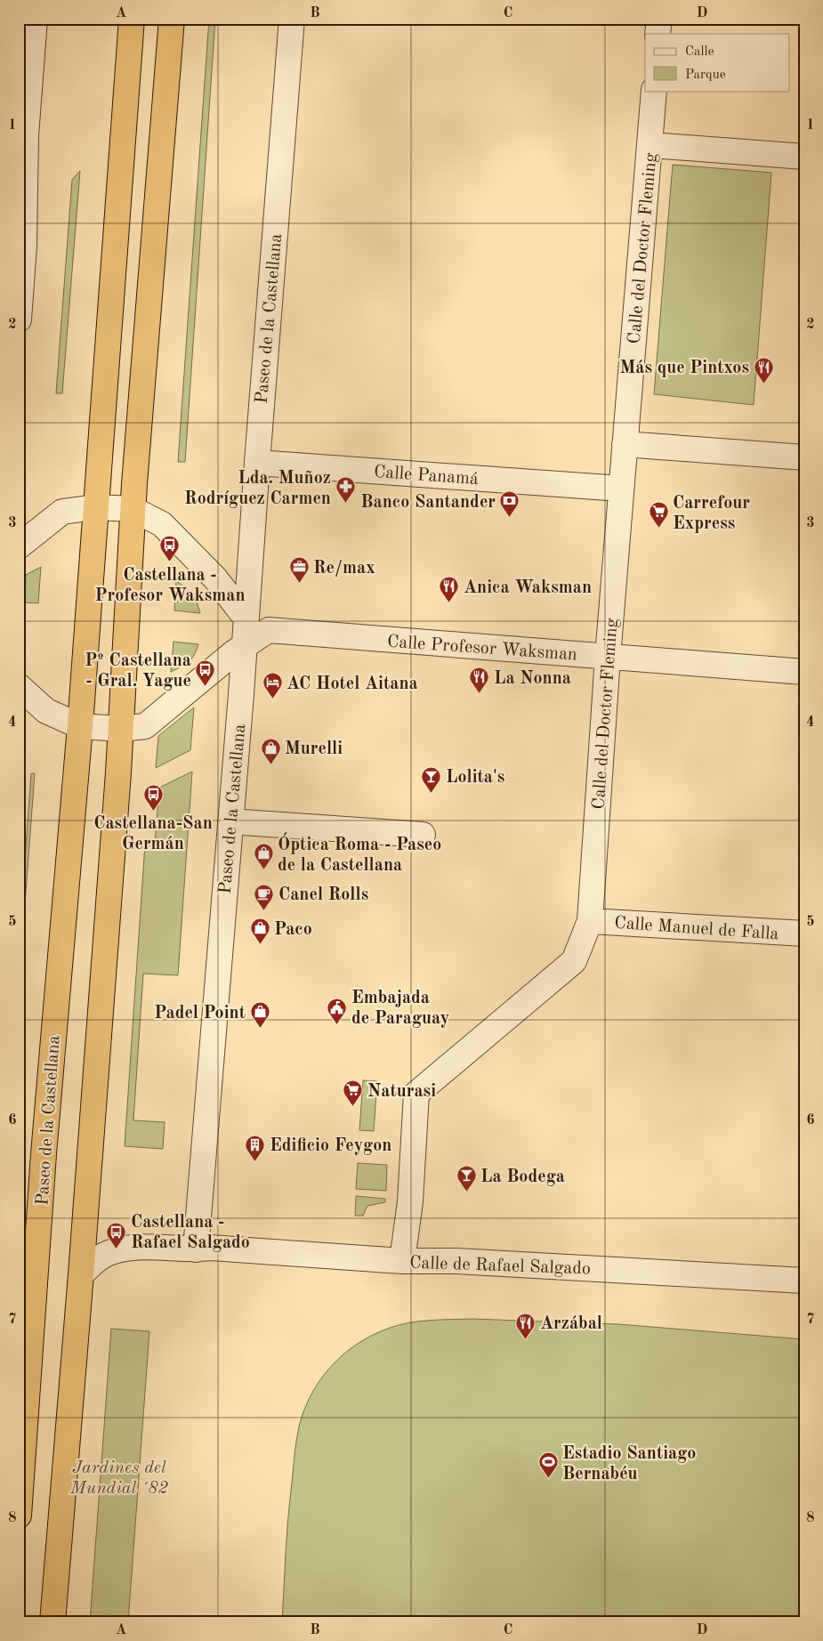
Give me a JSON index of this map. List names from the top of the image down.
{
  "streets": {
    "highway": ["Paseo de la Castellana"],
    "street": [
      "Calle del Doctor Fleming",
      "Calle Panamá",
      "Calle Profesor Waksman",
      "Calle Manuel de Falla",
      "Calle de Rafael Salgado"
    ]
  },
  "crossings": [
    ["Calle del Doctor Fleming", "Calle Panamá"],
    ["Calle del Doctor Fleming", "Calle Profesor Waksman"],
    ["Calle del Doctor Fleming", "Calle Manuel de Falla"],
    ["Calle del Doctor Fleming", "Calle de Rafael Salgado"],
    ["Paseo de la Castellana", "Calle Panamá"],
    ["Paseo de la Castellana", "Calle Profesor Waksman"],
    ["Paseo de la Castellana", "Calle de Rafael Salgado"]
  ],
  "parks": ["Jardines del Mundial ´82"],
  "places": {
    "restaurant": [
      "Más que Pintxos",
      "Anica Waksman",
      "La Nonna",
      "Arzábal"
    ],
    "pharmacy": ["Lda. Muñoz Rodríguez Carmen"],
    "bank": ["Banco Santander"],
    "supermarket": ["Carrefour Express", "Naturasi"],
    "bus stop": [
      "Castellana - Profesor Waksman",
      "Pº Castellana - Gral. Yague",
      "Castellana-San Germán",
      "Castellana - Rafael Salgado"
    ],
    "office": ["Re/max"],
    "hotel": ["AC Hotel Aitana"],
    "shop": [
      "Murelli",
      "Óptica Roma - Paseo de la Castellana",
      "Paco",
      "Padel Point"
    ],
    "bar": ["Lolita's", "La Bodega"],
    "cafe": ["Canel Rolls"],
    "public building": ["Embajada de Paraguay"],
    "building": ["Edificio Feygon"],
    "sports": ["Estadio Santiago Bernabéu"]
  },
  "legend": ["Calle", "Parque"],
  "grid": {
    "columns": [
      "A",
      "B",
      "C",
      "D"
    ],
    "rows": [
      "1",
      "2",
      "3",
      "4",
      "5",
      "6",
      "7",
      "8"
    ]
  }
}
